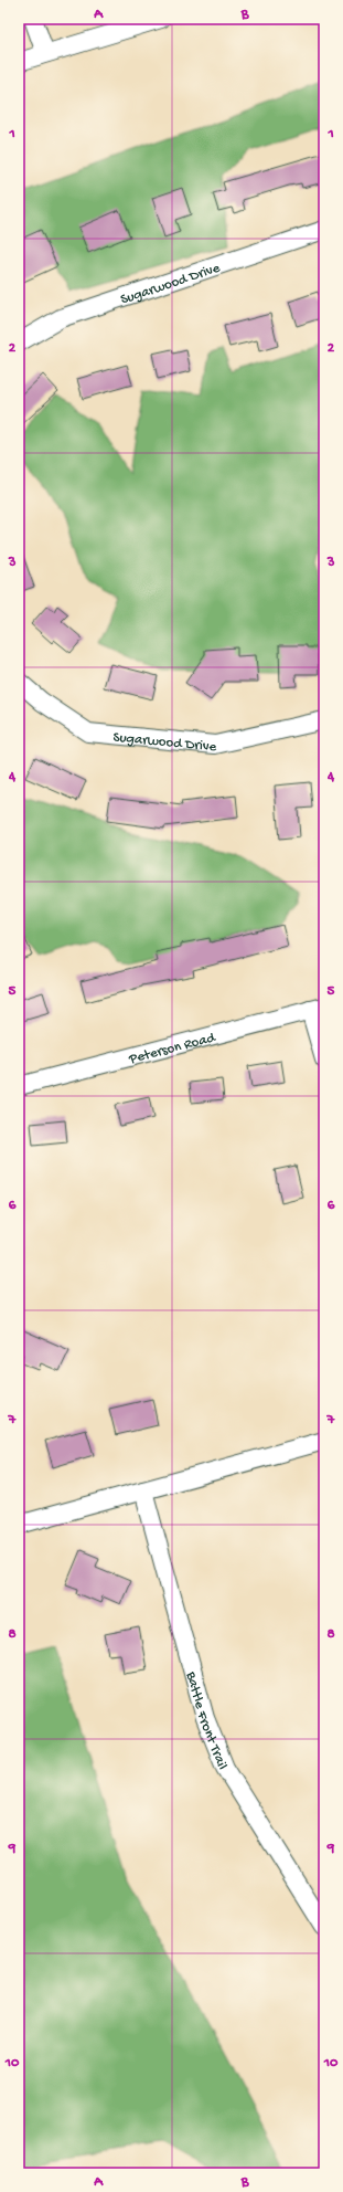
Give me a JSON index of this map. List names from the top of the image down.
{
  "streets": {
    "street": ["Sugarwood Drive", "Peterson Road", "Battle Front Trail"]
  },
  "grid": {
    "columns": ["A", "B"],
    "rows": [
      "1",
      "2",
      "3",
      "4",
      "5",
      "6",
      "7",
      "8",
      "9",
      "10"
    ]
  }
}
